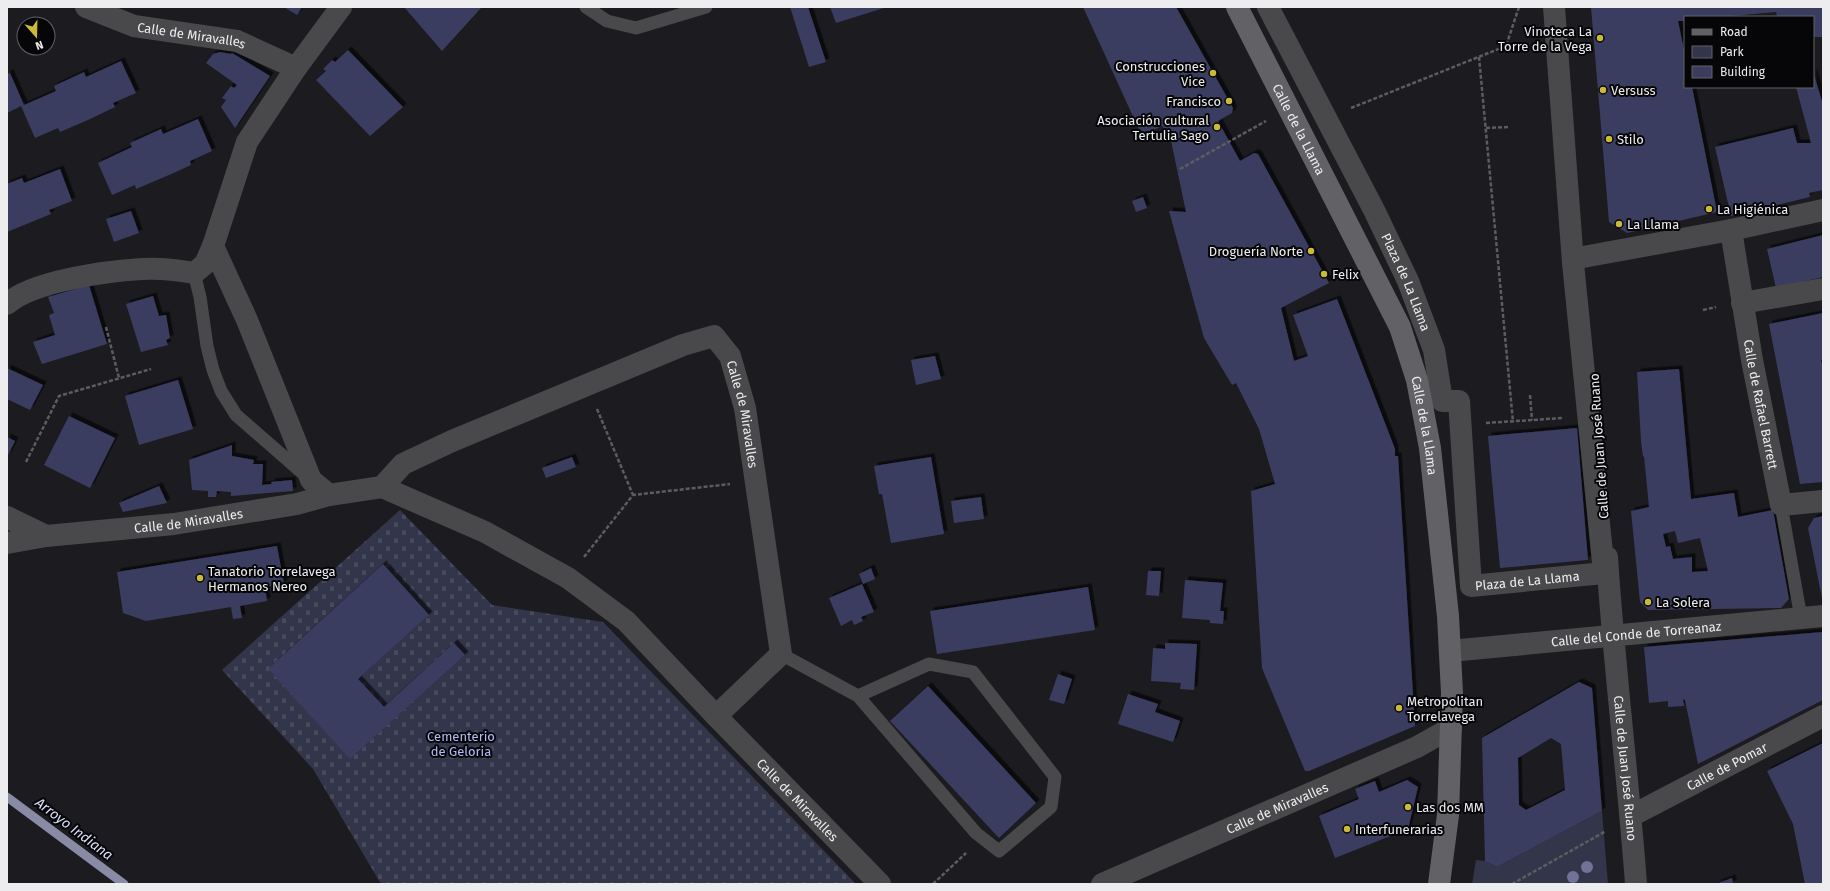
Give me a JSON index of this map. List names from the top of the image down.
{
  "streets": {
    "main road": ["Calle de la Llama"],
    "street": [
      "Calle de Miravalles",
      "Plaza de La Llama",
      "Calle de Rafael Barrett",
      "Calle de Juan José Ruano",
      "Calle del Conde de Torreanaz",
      "Calle de Pomar"
    ]
  },
  "crossings": [
    ["Calle de Miravalles", "Calle de la Llama"],
    ["Calle de la Llama", "Calle del Conde de Torreanaz"],
    ["Calle de Juan José Ruano", "Calle del Conde de Torreanaz"],
    ["Calle de Juan José Ruano", "Calle de Pomar"]
  ],
  "water": ["Arroyo Indiana"],
  "parks": ["Cementerio de Geloria"],
  "places": [
    "Vinoteca La Torre de la Vega",
    "Construcciones Vice",
    "Versuss",
    "Francisco",
    "Asociación cultural Tertulia Sago",
    "Stilo",
    "La Higiénica",
    "La Llama",
    "Droguería Norte",
    "Felix",
    "Tanatorio Torrelavega Hermanos Nereo",
    "La Solera",
    "Metropolitan Torrelavega",
    "Las dos MM",
    "Interfunerarias"
  ],
  "legend": ["Road", "Park", "Building"],
  "north": "bottom"
}
